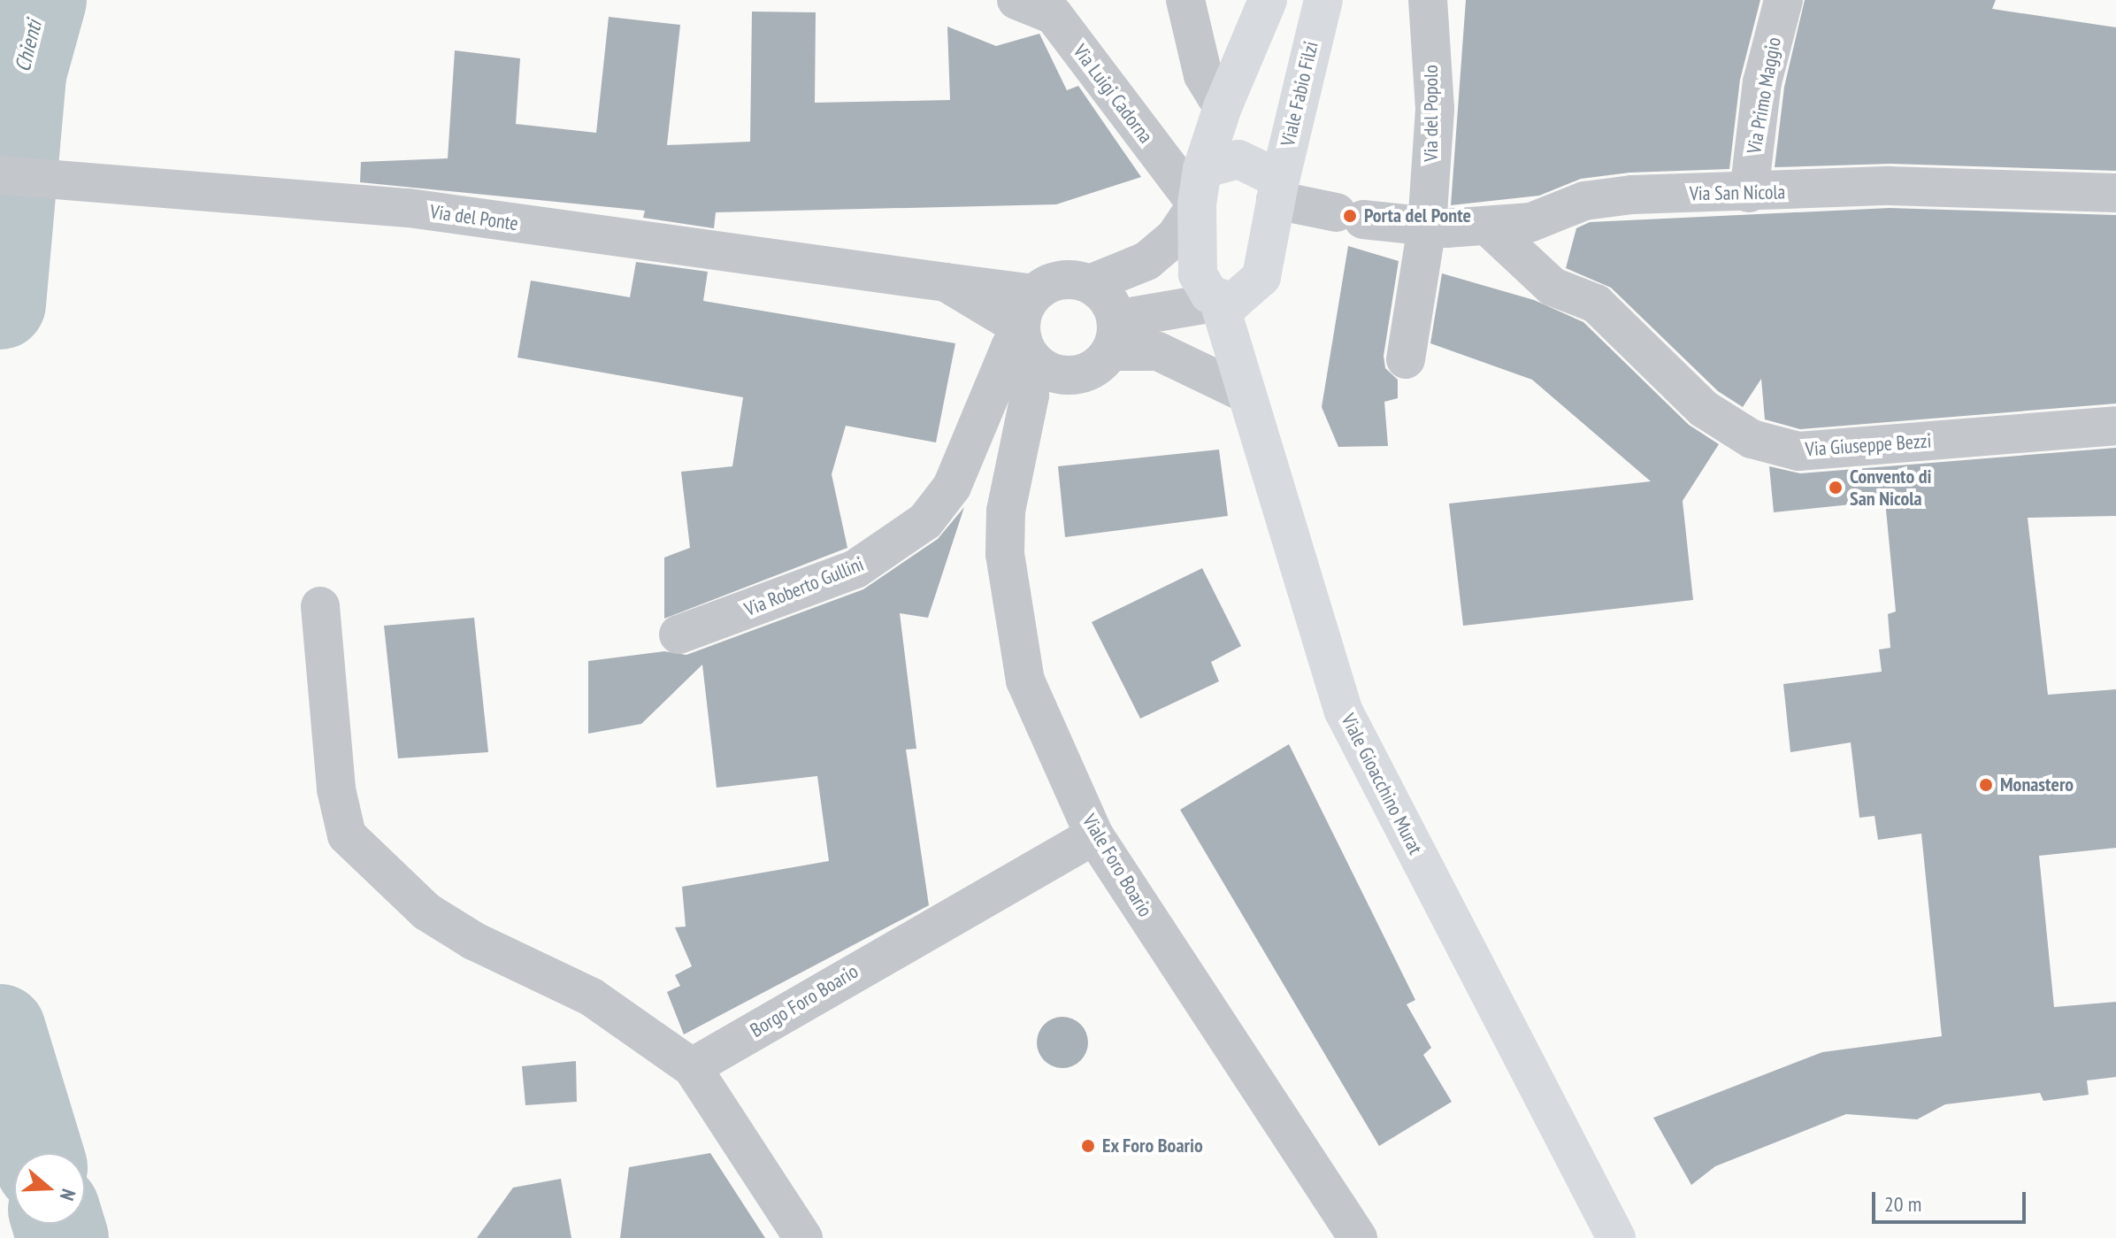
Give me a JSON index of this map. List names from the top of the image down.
{
  "streets": {
    "main road": ["Viale Fabio Filzi", "Viale Gioacchino Murat"],
    "street": [
      "Via Luigi Cadorna",
      "Via Primo Maggio",
      "Via del Popolo",
      "Via San Nicola",
      "Via del Ponte",
      "Via Giuseppe Bezzi",
      "Via Roberto Gullini",
      "Viale Foro Boario",
      "Borgo Foro Boario"
    ]
  },
  "crossings": [
    ["Viale Fabio Filzi", "Via San Nicola"],
    ["Viale Fabio Filzi", "Viale Gioacchino Murat"],
    ["Via Primo Maggio", "Via San Nicola"],
    ["Via del Popolo", "Via San Nicola"],
    ["Via San Nicola", "Via Giuseppe Bezzi"],
    ["Via del Ponte", "Via Roberto Gullini"],
    ["Via del Ponte", "Viale Foro Boario"],
    ["Via Roberto Gullini", "Viale Foro Boario"],
    ["Viale Foro Boario", "Borgo Foro Boario"]
  ],
  "water": ["Chienti"],
  "places": [
    "Porta del Ponte",
    "Convento di San Nicola",
    "Monastero",
    "Ex Foro Boario"
  ],
  "scale_bar": "20 m",
  "north": "right"
}
